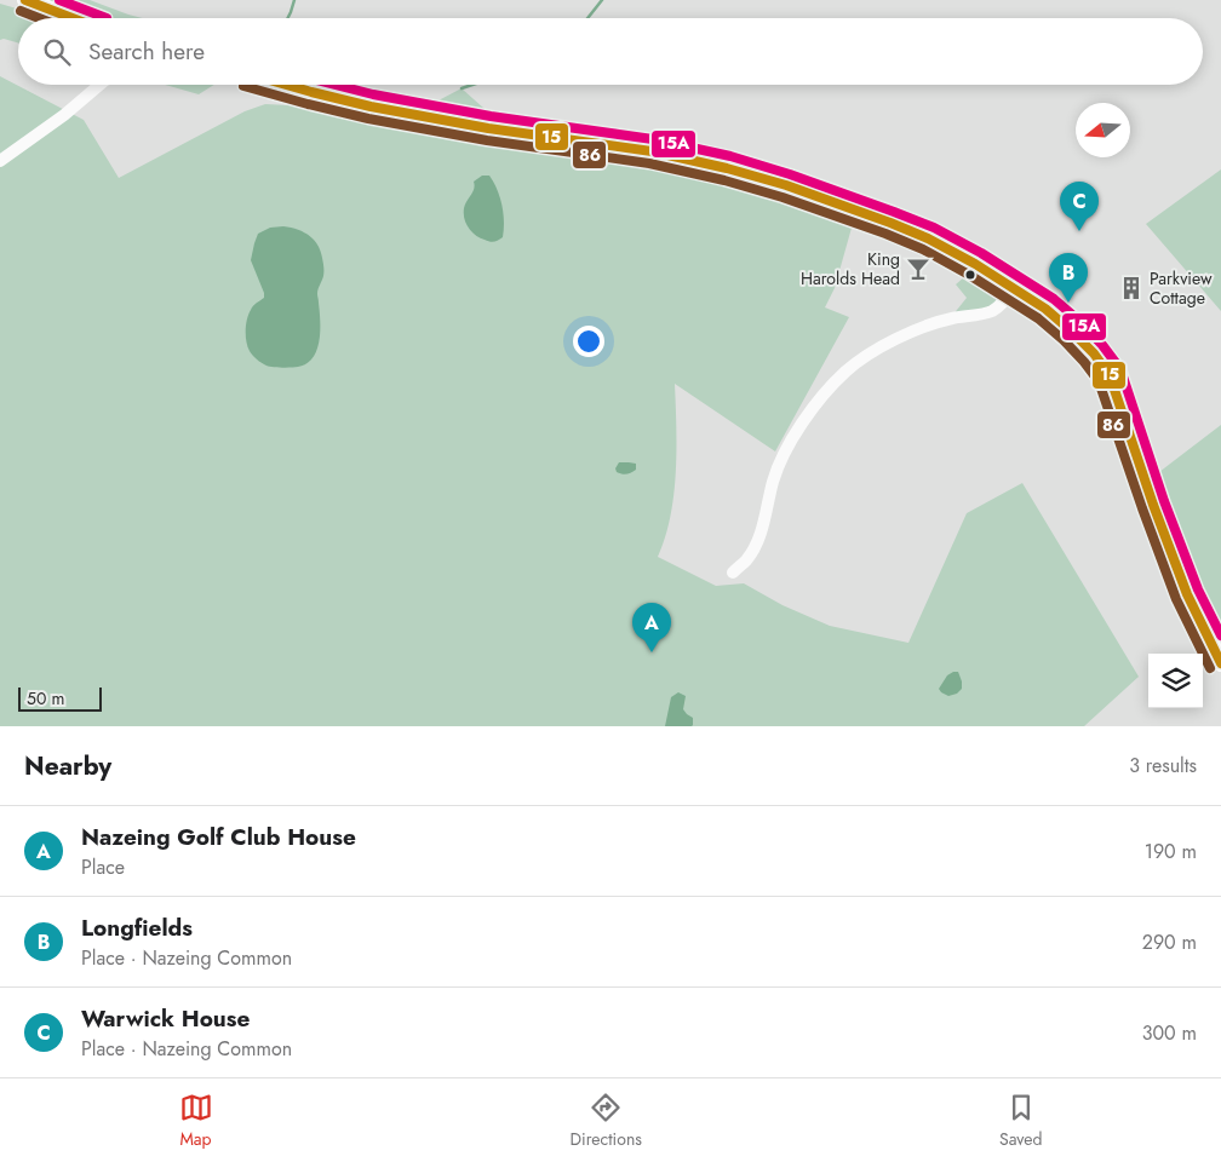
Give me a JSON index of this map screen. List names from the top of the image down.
{
  "places": {
    "bar": ["King Harolds Head"],
    "building": ["Parkview Cottage"]
  },
  "lines": ["transit line 15", "transit line 15A", "transit line 86"],
  "scale_bar": "50 m",
  "north": "left",
  "page": {
    "search": "Search here",
    "pins": ["C", "B", "A"],
    "scale": "50 m",
    "heading": ["Nearby", "3 results"],
    "list": [
      {
        "mark": "A",
        "name": "Nazeing Golf Club House",
        "note": "Place",
        "value": "190 m"
      },
      {
        "mark": "B",
        "name": "Longfields",
        "note": "Place · Nazeing Common",
        "value": "290 m"
      },
      {
        "mark": "C",
        "name": "Warwick House",
        "note": "Place · Nazeing Common",
        "value": "300 m"
      }
    ],
    "nav": ["Map", "Directions", "Saved"]
  }
}
